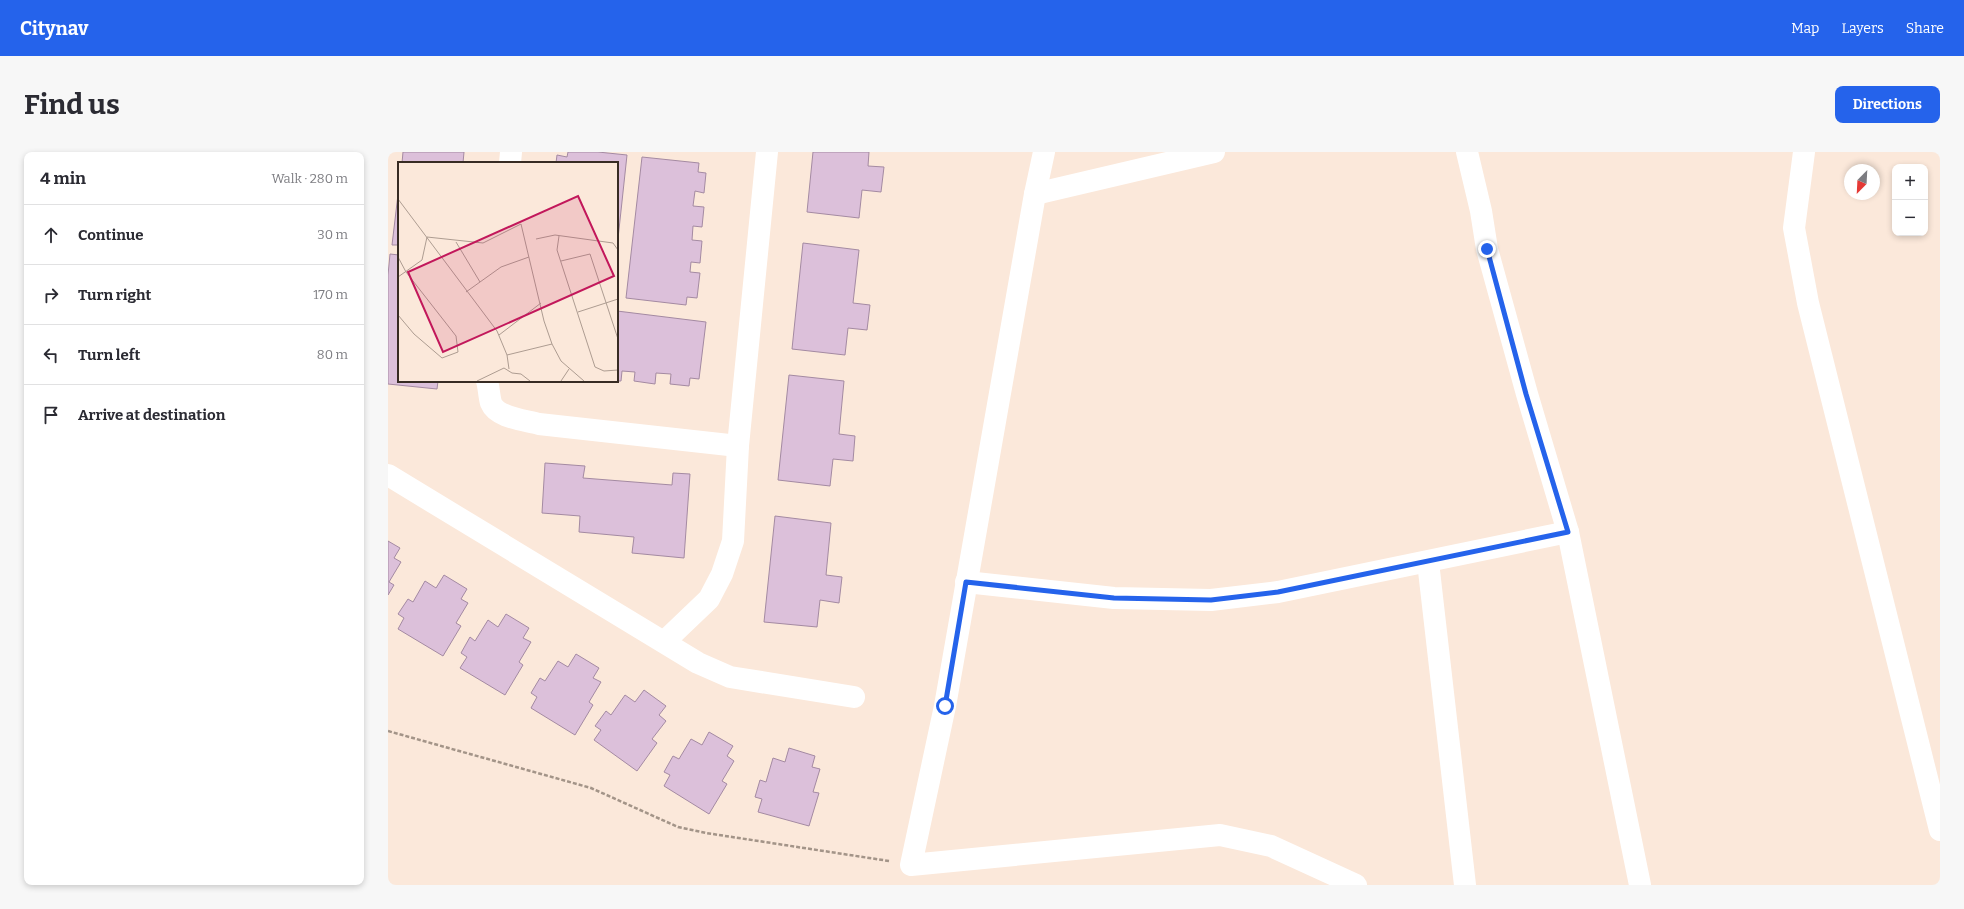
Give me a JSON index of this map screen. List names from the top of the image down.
{
  "north": "bottom left",
  "page": {
    "header": "Citynav",
    "nav": ["Map", "Layers", "Share"],
    "buttons": "Directions",
    "title": "Find us",
    "heading": ["4 min", "Walk · 280 m"],
    "map_buttons": ["+", "−"],
    "list": [
      ["Continue", "30 m"],
      ["Turn right", "170 m"],
      ["Turn left", "80 m"],
      "Arrive at destination"
    ]
  }
}
